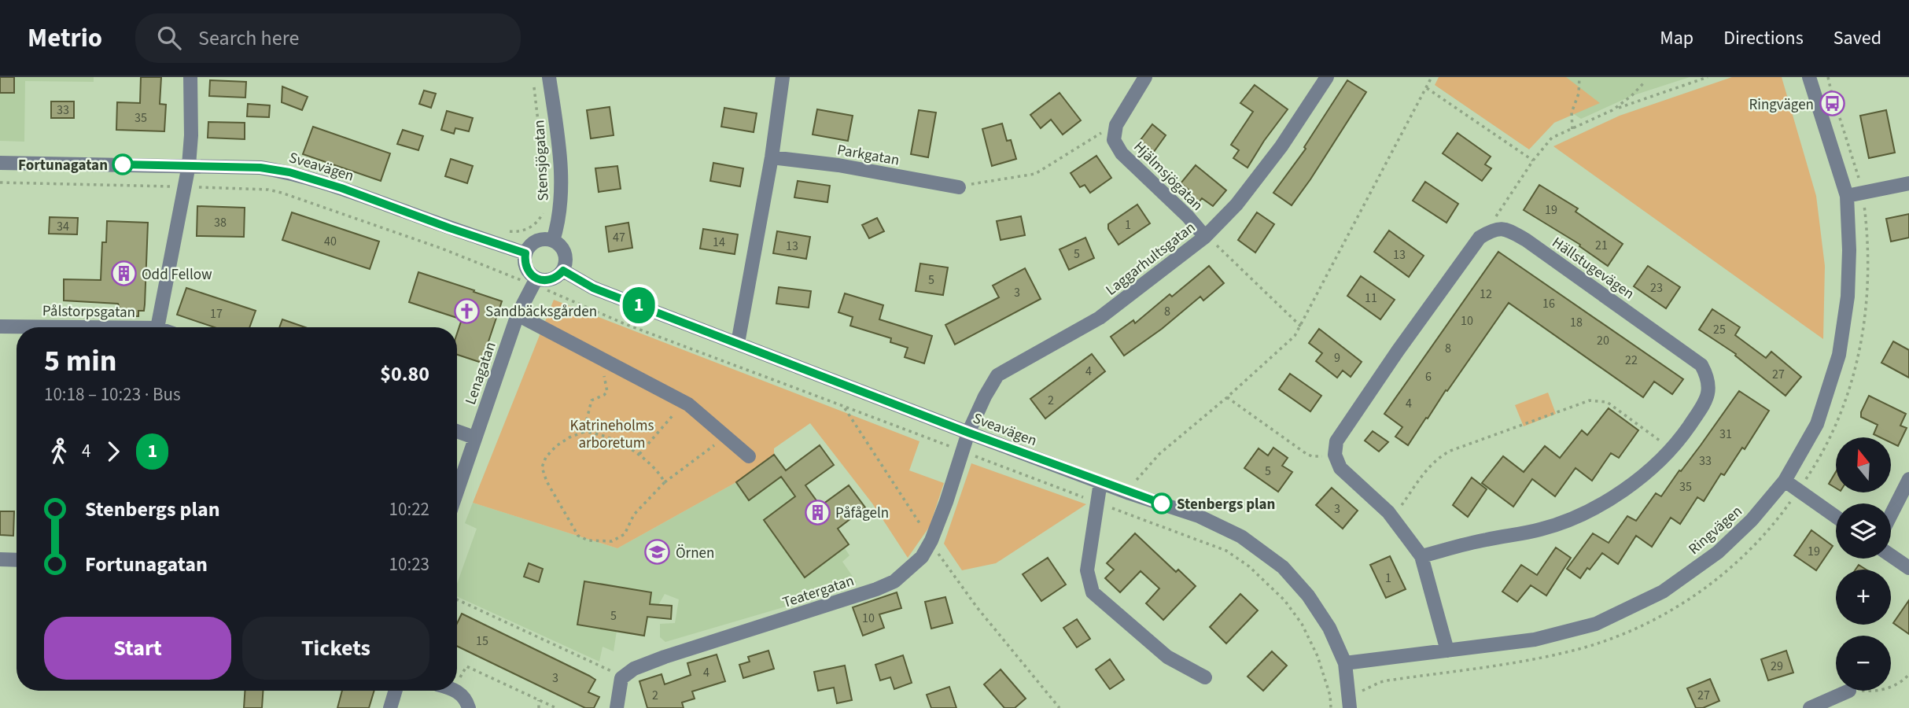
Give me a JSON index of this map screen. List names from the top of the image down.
{
  "streets": {
    "street": [
      "Parkgatan",
      "Stensjögatan",
      "Sveavägen",
      "Hjälmsjögatan",
      "Laggarhultsgatan",
      "Hällstugevägen",
      "Pålstorpsgatan",
      "Lenagatan",
      "Ringvägen",
      "Teatergatan"
    ]
  },
  "crossings": [
    ["Stensjögatan", "Sveavägen"],
    ["Stensjögatan", "Lenagatan"],
    ["Sveavägen", "Laggarhultsgatan"],
    ["Sveavägen", "Lenagatan"],
    ["Sveavägen", "Ringvägen"],
    ["Sveavägen", "Teatergatan"],
    ["Hjälmsjögatan", "Laggarhultsgatan"],
    ["Laggarhultsgatan", "Teatergatan"]
  ],
  "parks": ["Katrineholms arboretum"],
  "places": {
    "bus stop": ["Ringvägen"],
    "other": ["Fortunagatan", "Stenbergs plan"],
    "building": ["Odd Fellow", "Påfågeln"],
    "church": ["Sandbäcksgården"],
    "school or university": ["Örnen"]
  },
  "lines": ["bus line 1"],
  "house_numbers": [
    "33",
    "35",
    "19",
    "38",
    "1",
    "34",
    "47",
    "40",
    "14",
    "21",
    "13",
    "5",
    "13",
    "5",
    "23",
    "3",
    "12",
    "11",
    "16",
    "8",
    "17",
    "10",
    "18",
    "25",
    "20",
    "8",
    "9",
    "22",
    "4",
    "27",
    "6",
    "2",
    "4",
    "31",
    "33",
    "5",
    "35",
    "3",
    "19",
    "1",
    "5",
    "10",
    "15",
    "29",
    "4",
    "3",
    "2",
    "27"
  ],
  "north": "top",
  "page": {
    "header": "Metrio",
    "search": "Search here",
    "nav": ["Map", "Directions", "Saved"],
    "on_map": "1",
    "heading": ["5 min", "10:18 – 10:23 · Bus", "$0.80"],
    "legs": ["4", "1"],
    "map_buttons": ["+", "−"],
    "list": [
      {
        "name": "Stenbergs plan",
        "value": "10:22"
      },
      {
        "name": "Fortunagatan",
        "value": "10:23"
      }
    ],
    "buttons": ["Start", "Tickets"]
  }
}
